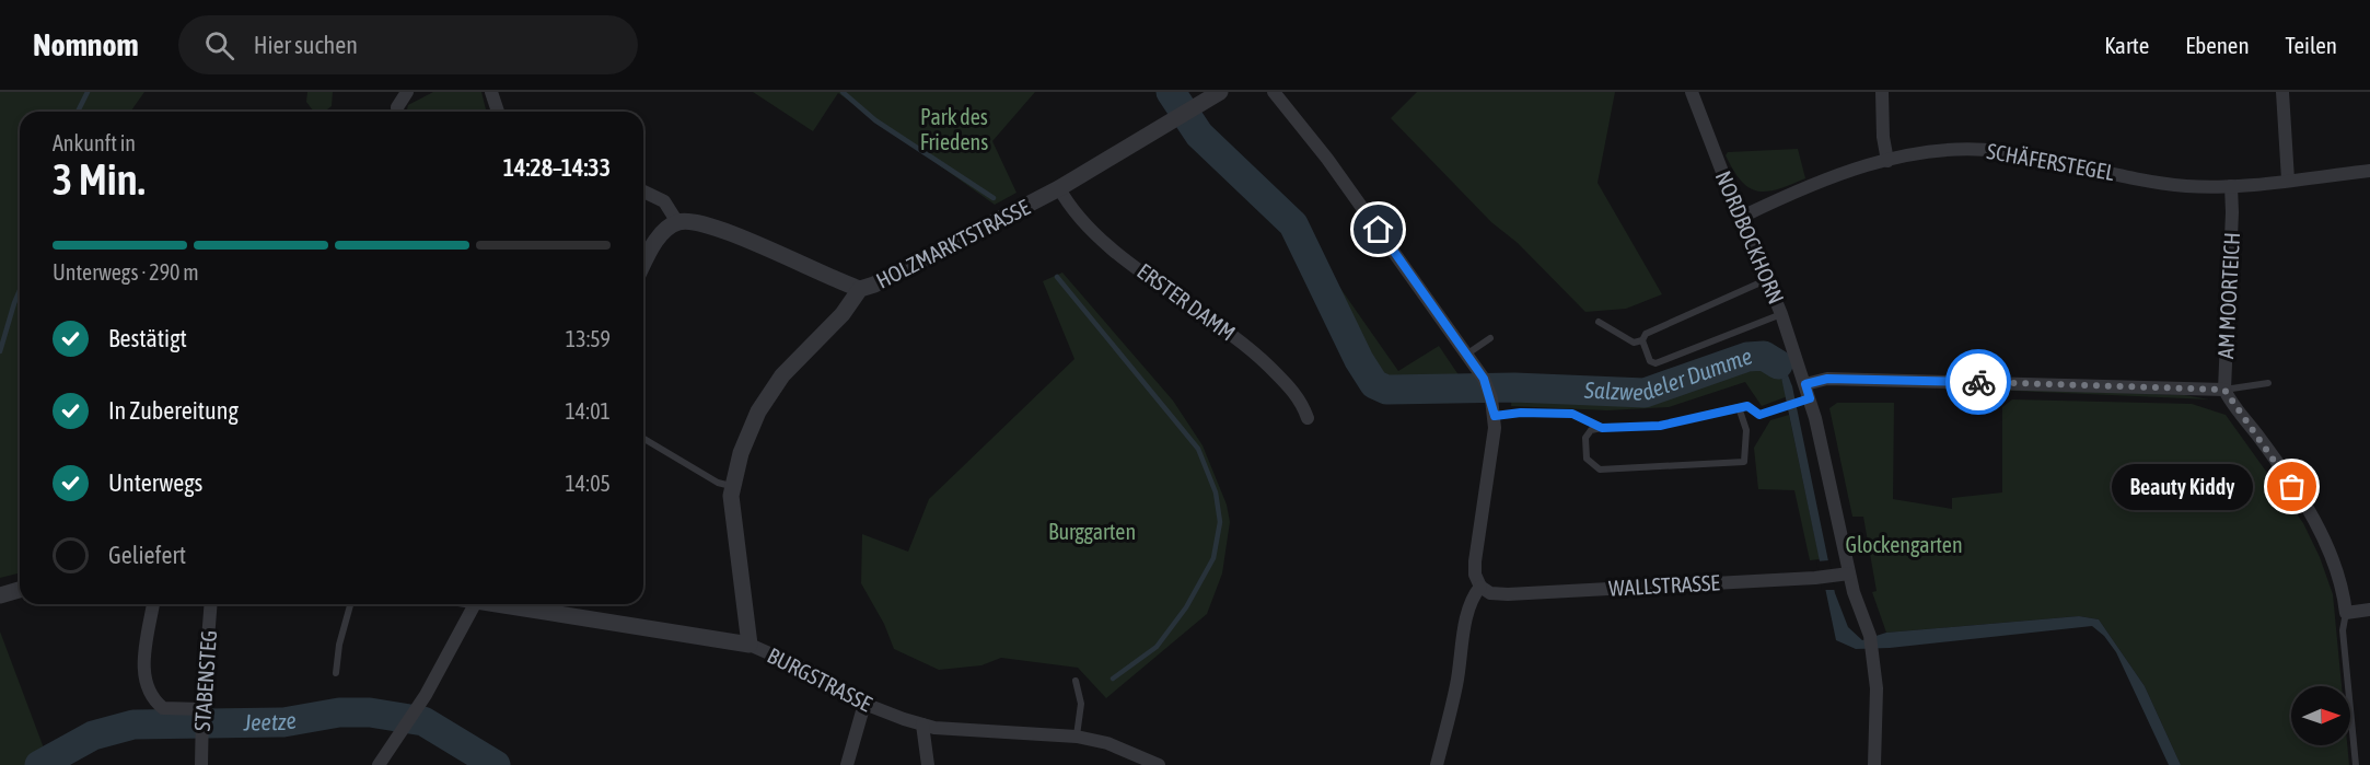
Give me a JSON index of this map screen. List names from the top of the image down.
{
  "streets": {
    "street": [
      "SCHÄFERSTEGEL",
      "NORDBOCKHORN",
      "HOLZMARKTSTRASSE",
      "AM MOORTEICH",
      "ERSTER DAMM",
      "WALLSTRASSE",
      "BURGSTRASSE",
      "STABENSTEG"
    ]
  },
  "crossings": [
    ["SCHÄFERSTEGEL", "NORDBOCKHORN"],
    ["SCHÄFERSTEGEL", "AM MOORTEICH"],
    ["NORDBOCKHORN", "WALLSTRASSE"],
    ["HOLZMARKTSTRASSE", "ERSTER DAMM"],
    ["HOLZMARKTSTRASSE", "BURGSTRASSE"]
  ],
  "water": ["Salzwedeler Dumme", "Jeetze"],
  "parks": ["Park des Friedens", "Burggarten", "Glockengarten"],
  "places": ["Beauty Kiddy"],
  "north": "right",
  "page": {
    "header": "Nomnom",
    "search": "Hier suchen",
    "nav": ["Karte", "Ebenen", "Teilen"],
    "heading": ["3 Min.", "Ankunft in", "14:28–14:33"],
    "bar": "Unterwegs · 290 m",
    "list": [
      ["Bestätigt", "13:59"],
      ["In Zubereitung", "14:01"],
      ["Unterwegs", "14:05"],
      "Geliefert"
    ],
    "bubble": "Beauty Kiddy"
  }
}
